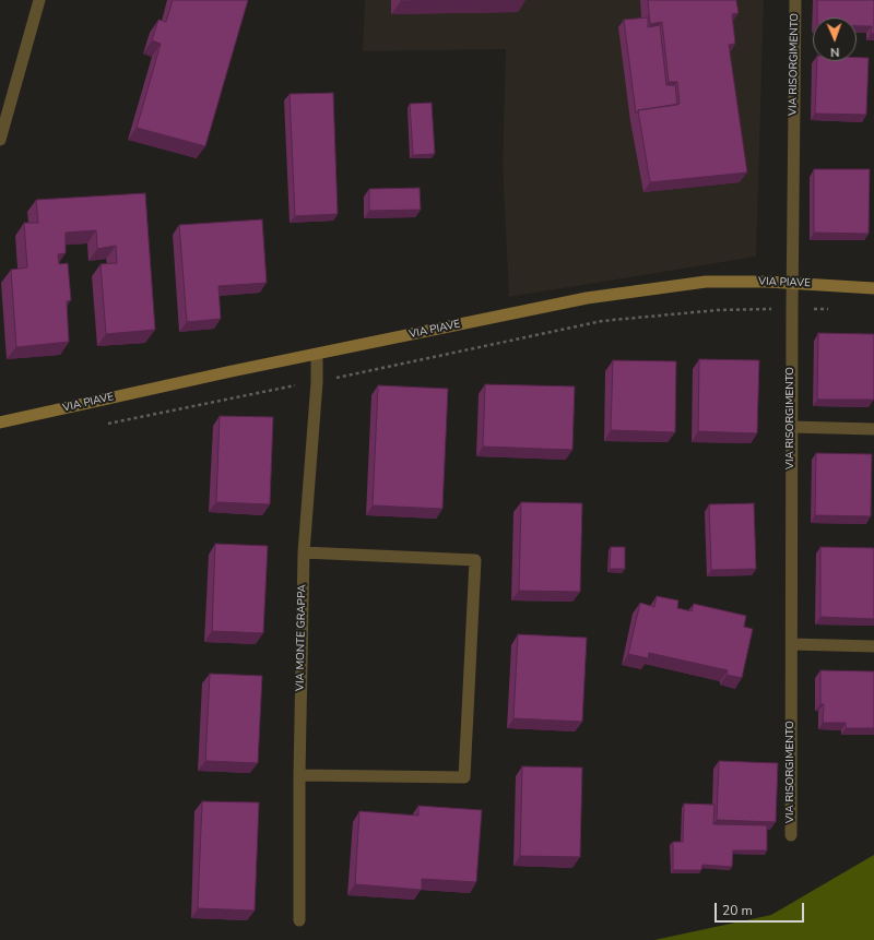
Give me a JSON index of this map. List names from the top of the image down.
{
  "streets": {
    "main road": ["VIA PIAVE"],
    "street": ["VIA RISORGIMENTO", "VIA MONTE GRAPPA"]
  },
  "crossings": [
    ["VIA RISORGIMENTO", "VIA PIAVE"],
    ["VIA PIAVE", "VIA MONTE GRAPPA"]
  ],
  "scale_bar": "20 m",
  "north": "bottom"
}
